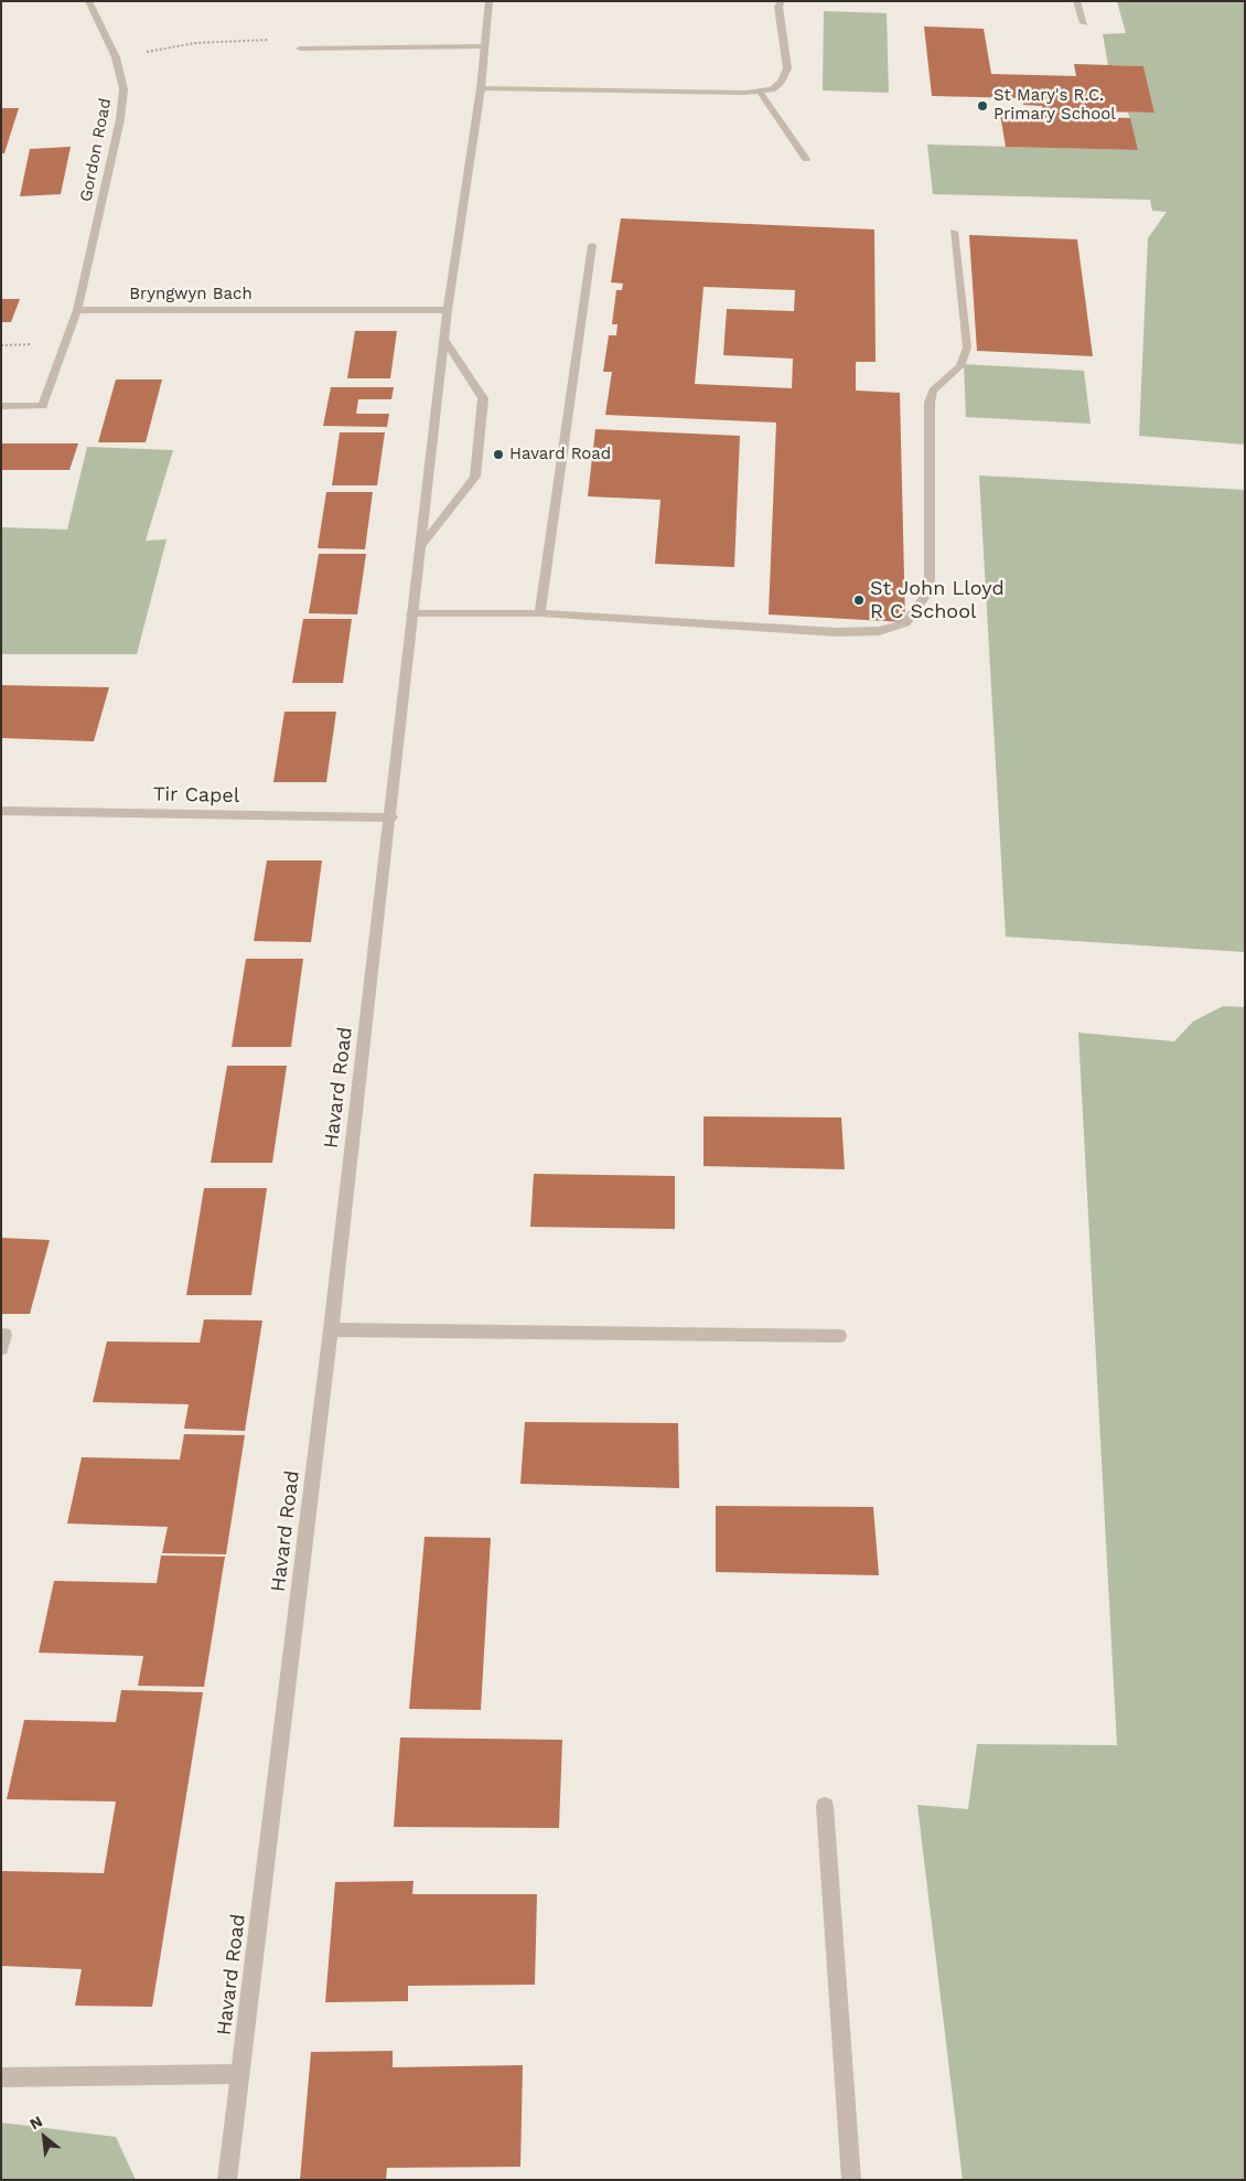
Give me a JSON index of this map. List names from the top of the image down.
{
  "streets": {
    "street": [
      "Gordon Road",
      "Bryngwyn Bach",
      "Tir Capel",
      "Havard Road"
    ]
  },
  "crossings": [
    ["Gordon Road", "Bryngwyn Bach"],
    ["Bryngwyn Bach", "Havard Road"],
    ["Tir Capel", "Havard Road"]
  ],
  "places": ["St Mary's R.C. Primary School", "Havard Road", "St John Lloyd R C School"],
  "north": "top left"
}
